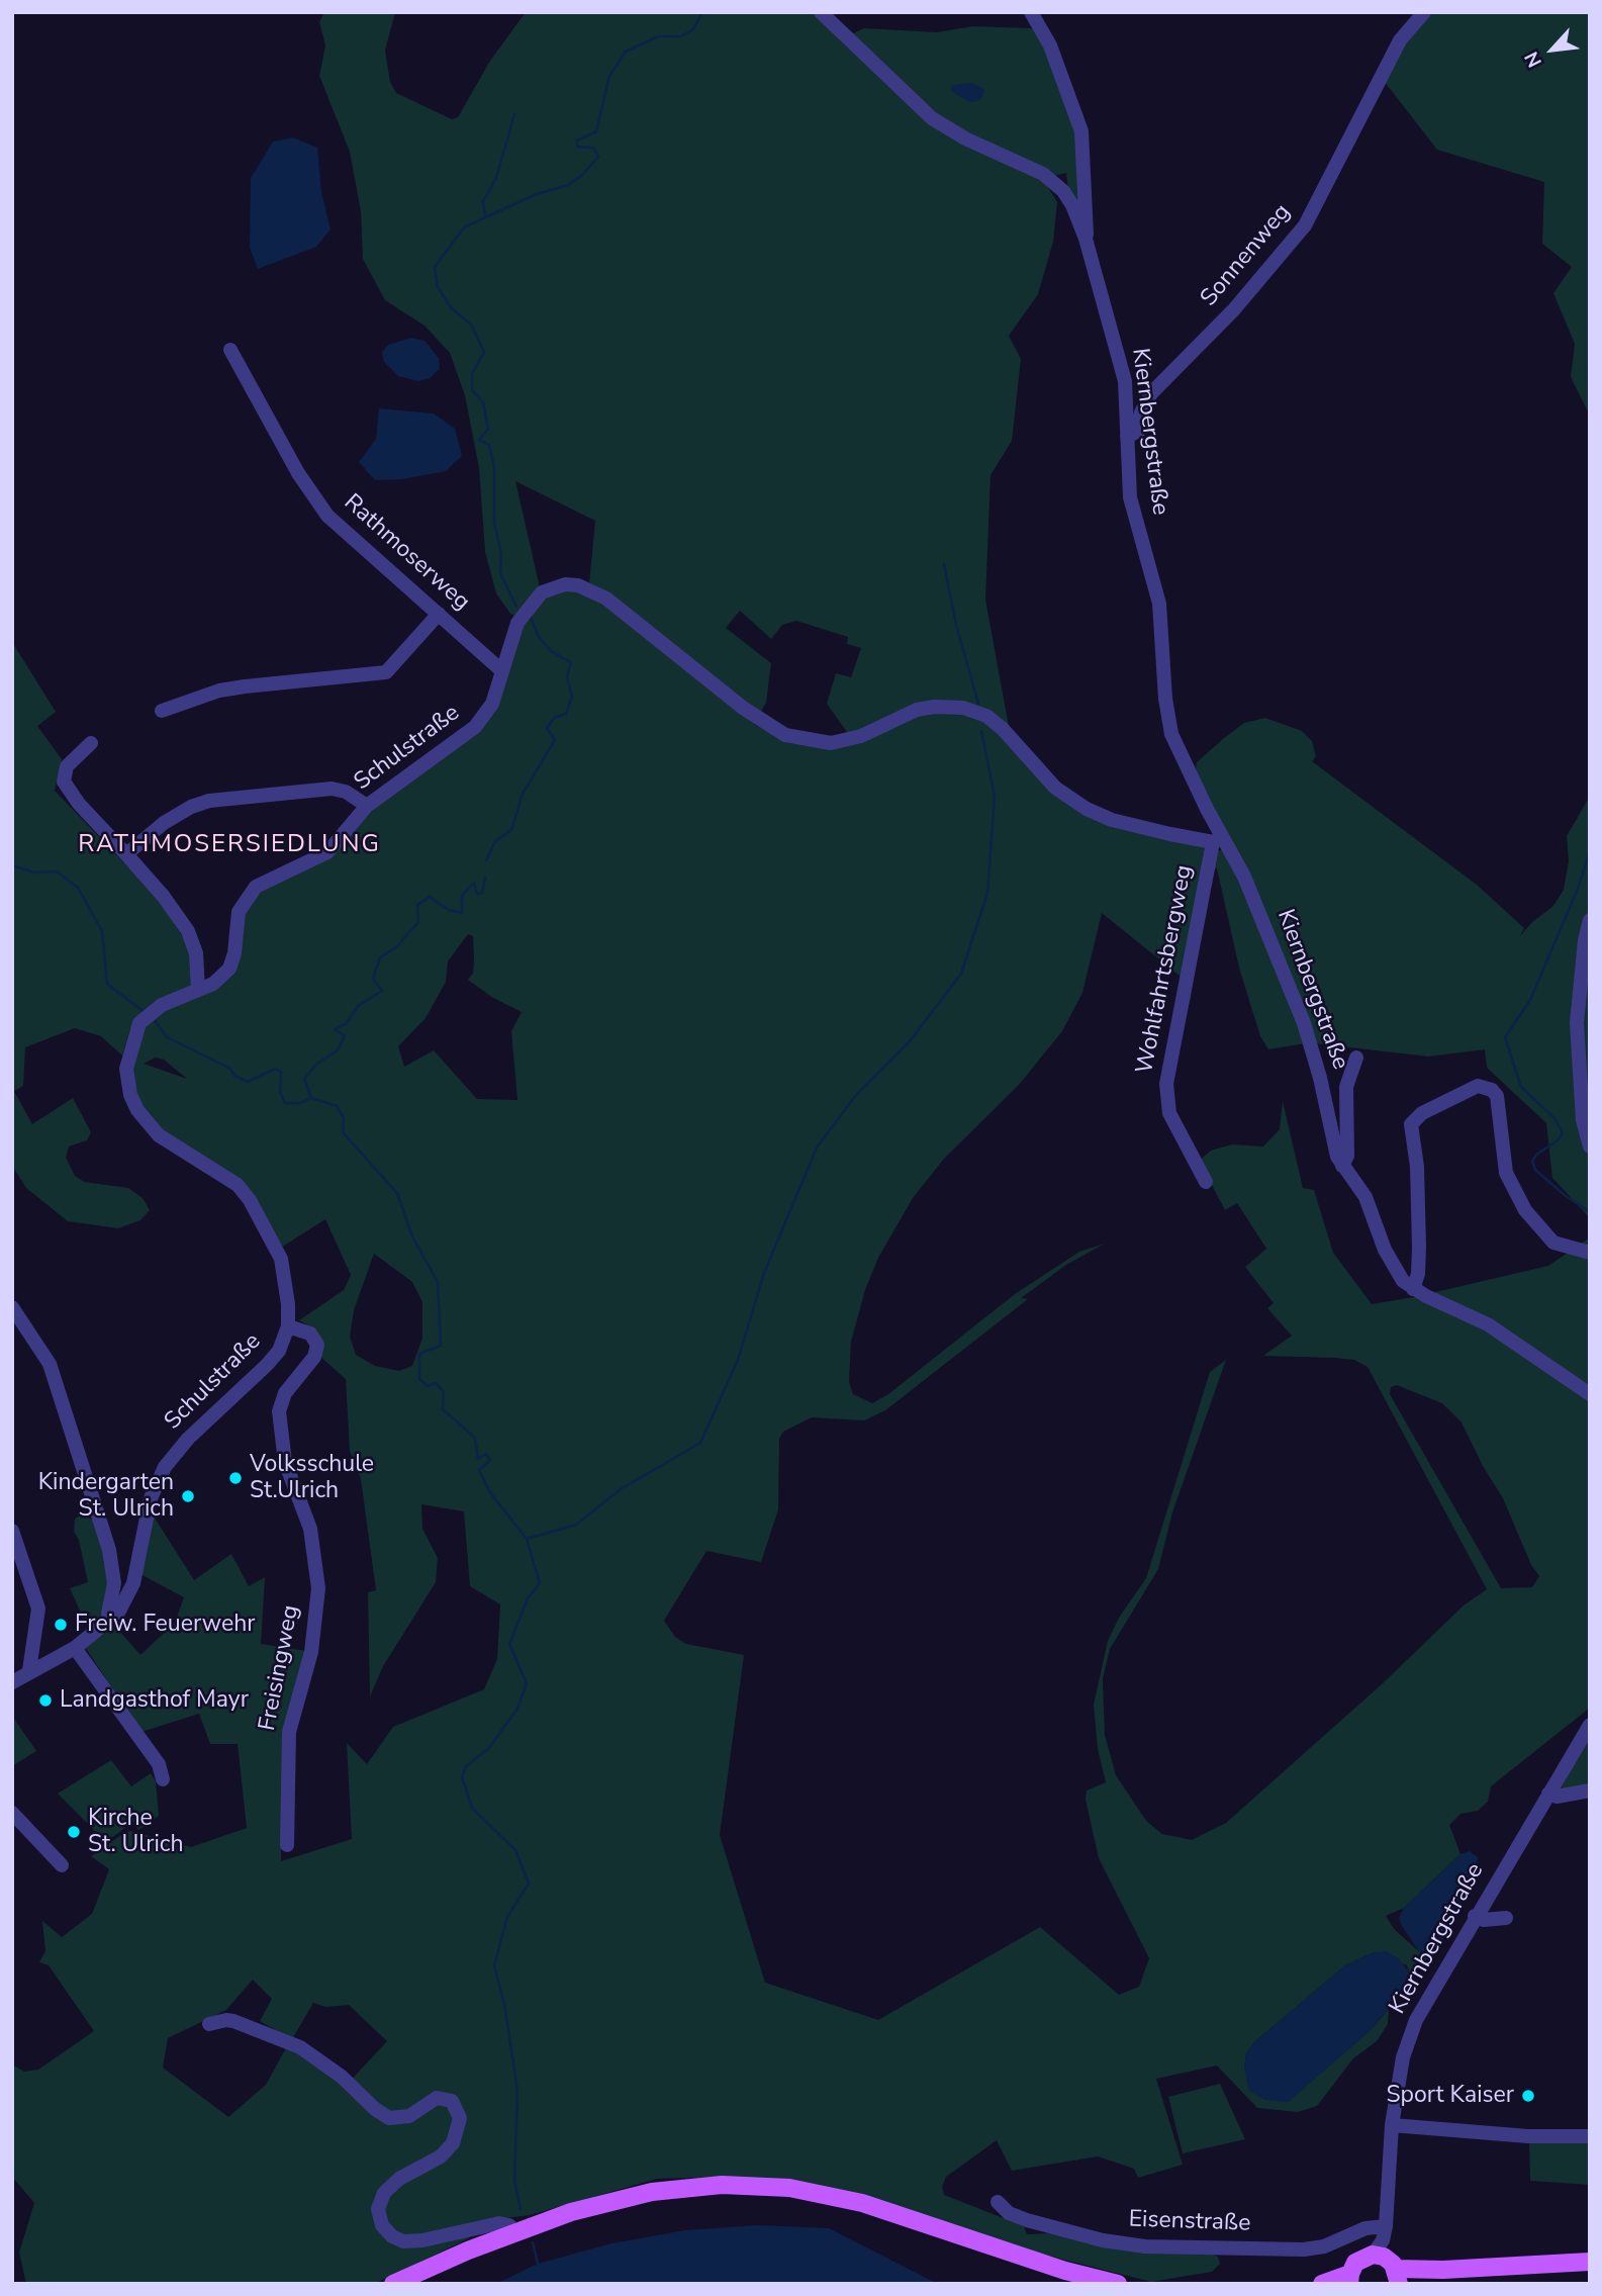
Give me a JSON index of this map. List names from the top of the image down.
{
  "streets": {
    "street": [
      "Sonnenweg",
      "Kiernbergstraße",
      "Rathmoserweg",
      "Schulstraße",
      "Wohlfahrtsbergweg",
      "Freisingweg",
      "Eisenstraße"
    ]
  },
  "crossings": [
    ["Sonnenweg", "Kiernbergstraße"],
    ["Kiernbergstraße", "Schulstraße"],
    ["Kiernbergstraße", "Wohlfahrtsbergweg"],
    ["Kiernbergstraße", "Eisenstraße"],
    ["Rathmoserweg", "Schulstraße"],
    ["Schulstraße", "Wohlfahrtsbergweg"],
    ["Schulstraße", "Freisingweg"]
  ],
  "districts": ["RATHMOSERSIEDLUNG"],
  "places": [
    "Volksschule St.Ulrich",
    "Kindergarten St. Ulrich",
    "Freiw. Feuerwehr",
    "Landgasthof Mayr",
    "Kirche St. Ulrich",
    "Sport Kaiser"
  ],
  "north": "bottom left"
}
